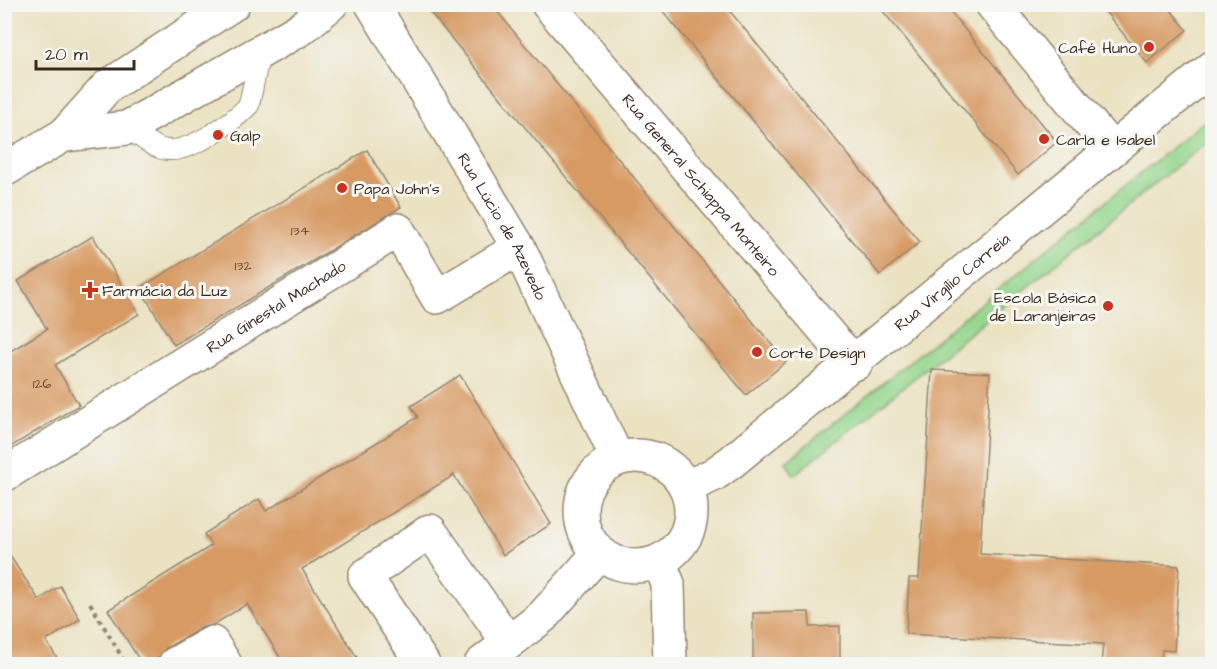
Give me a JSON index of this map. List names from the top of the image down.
{
  "streets": {
    "street": [
      "Rua General Schiappa Monteiro",
      "Rua Lúcio de Azevedo",
      "Rua Virgílio Correia",
      "Rua Ginestal Machado"
    ]
  },
  "crossings": [
    ["Rua General Schiappa Monteiro", "Rua Virgílio Correia"],
    ["Rua Lúcio de Azevedo", "Rua Virgílio Correia"],
    ["Rua Lúcio de Azevedo", "Rua Ginestal Machado"]
  ],
  "places": {
    "other": [
      "Café Huno",
      "Galp",
      "Carla e Isabel",
      "Papa John's",
      "Escola Básica de Laranjeiras",
      "Corte Design"
    ],
    "health": ["Farmácia da Luz"]
  },
  "house_numbers": ["134", "132", "126"],
  "scale_bar": "20 m"
}
